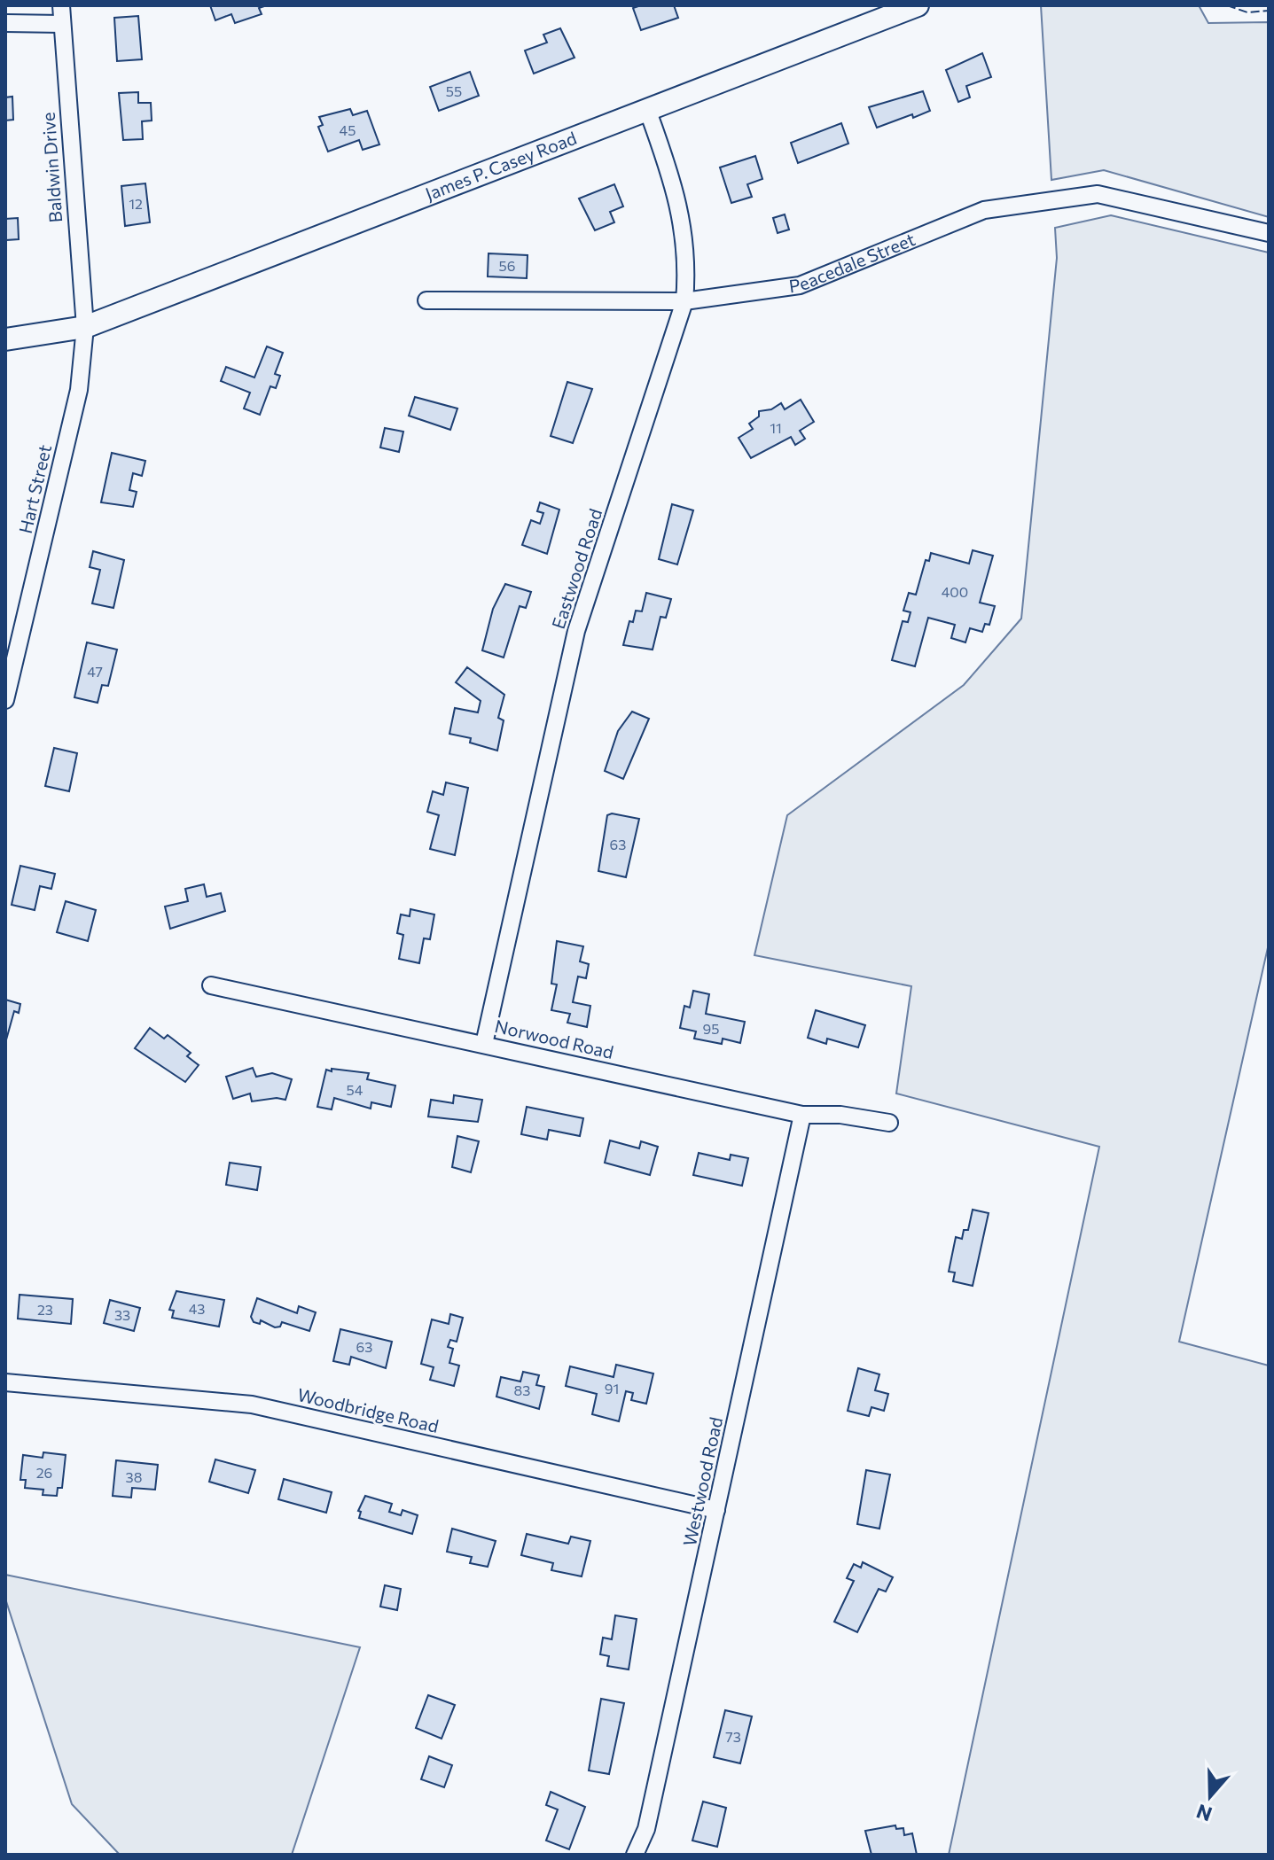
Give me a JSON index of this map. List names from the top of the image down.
{
  "streets": {
    "main road": ["James P. Casey Road"],
    "street": [
      "Baldwin Drive",
      "Peacedale Street",
      "Hart Street",
      "Eastwood Road",
      "Norwood Road",
      "Woodbridge Road",
      "Westwood Road"
    ]
  },
  "crossings": [
    ["Baldwin Drive", "James P. Casey Road"],
    ["Baldwin Drive", "Hart Street"],
    ["James P. Casey Road", "Hart Street"],
    ["James P. Casey Road", "Eastwood Road"],
    ["Peacedale Street", "Eastwood Road"],
    ["Eastwood Road", "Norwood Road"],
    ["Norwood Road", "Westwood Road"],
    ["Woodbridge Road", "Westwood Road"]
  ],
  "house_numbers": [
    "55",
    "45",
    "12",
    "56",
    "11",
    "400",
    "47",
    "63",
    "95",
    "54",
    "43",
    "23",
    "33",
    "63",
    "91",
    "83",
    "26",
    "38",
    "73"
  ],
  "north": "bottom"
}
